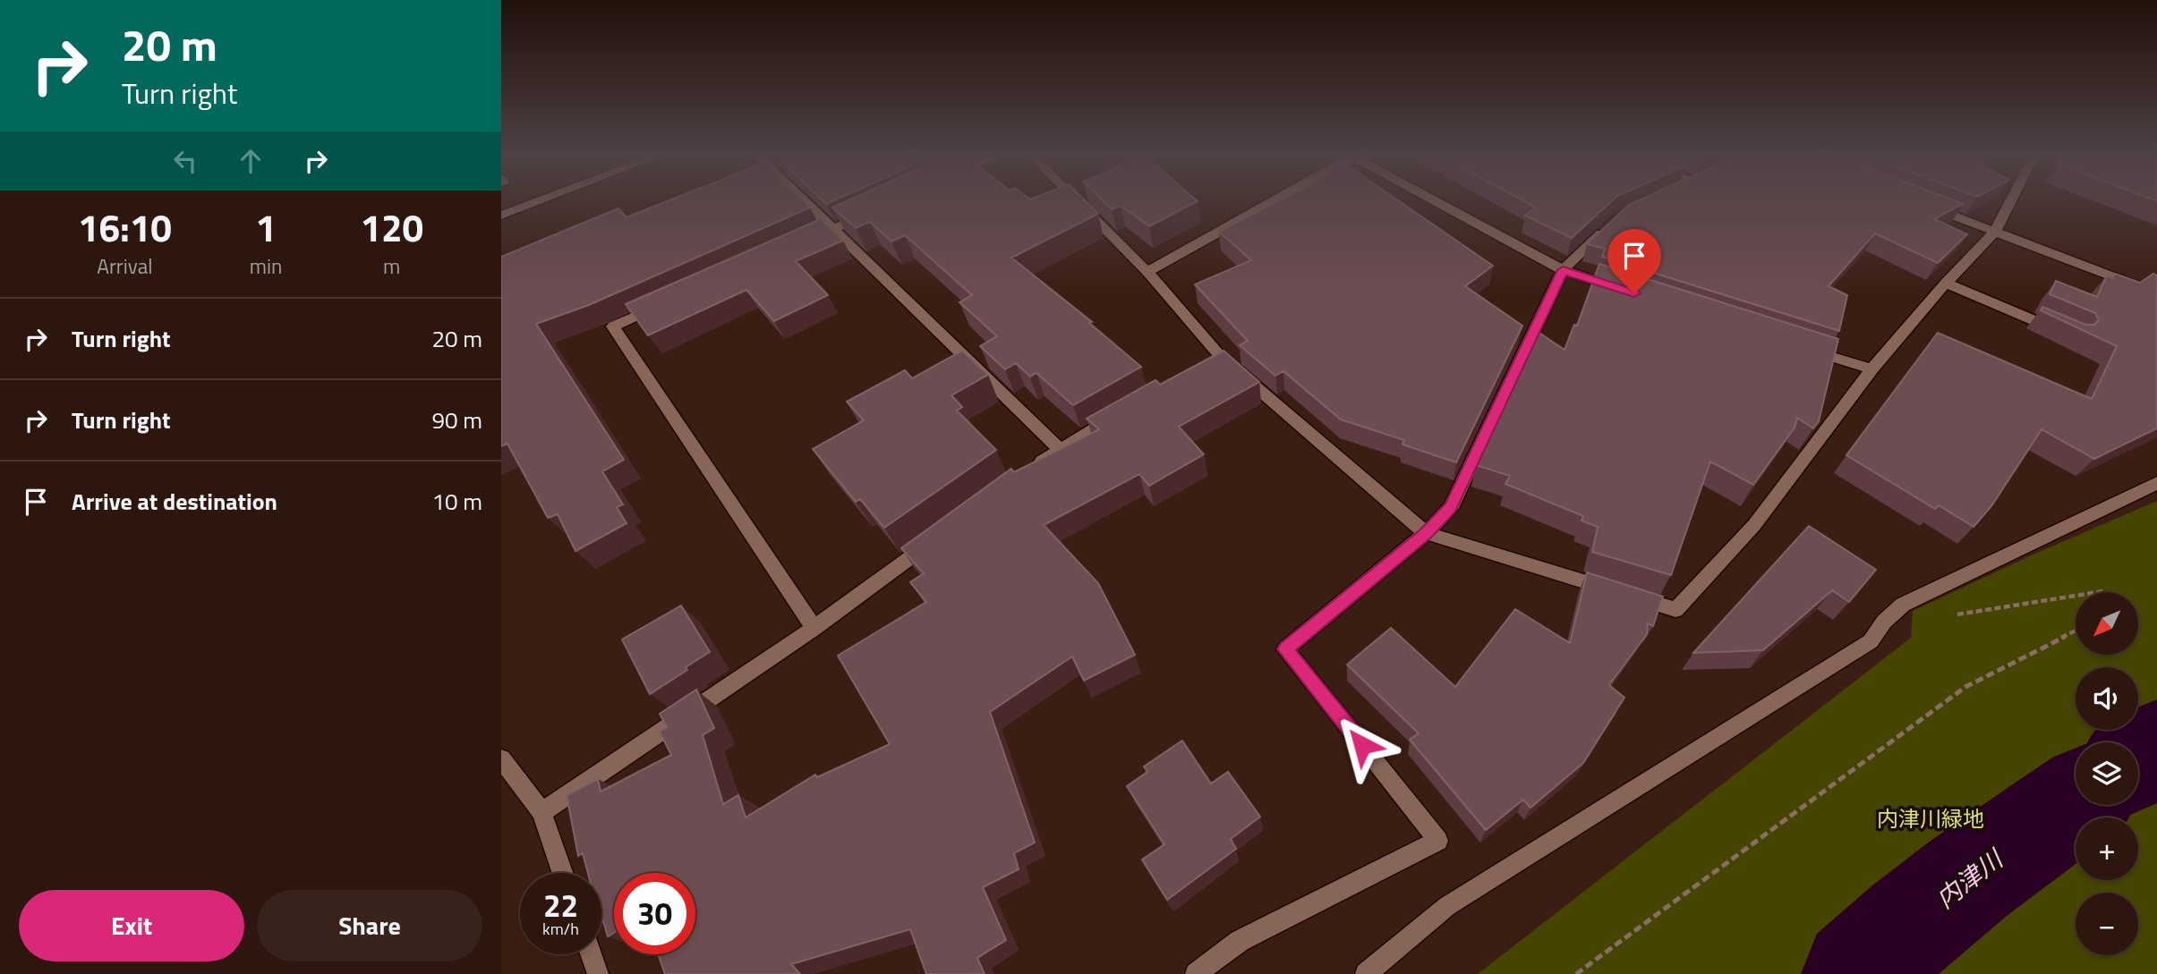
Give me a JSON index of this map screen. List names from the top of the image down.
{
  "water": ["内津川"],
  "parks": ["内津川緑地"],
  "north": "bottom left",
  "page": {
    "turn": ["20 m", "Turn right"],
    "eta": [
      "16:10",
      "Arrival",
      "1",
      "min",
      "120",
      "m"
    ],
    "list": [
      {
        "name": "Turn right",
        "value": "20 m"
      },
      {
        "name": "Turn right",
        "value": "90 m"
      },
      {
        "name": "Arrive at destination",
        "value": "10 m"
      }
    ],
    "map_buttons": ["+", "−"],
    "speed": "22 km/h",
    "limit": "30",
    "buttons": ["Exit", "Share"]
  }
}
